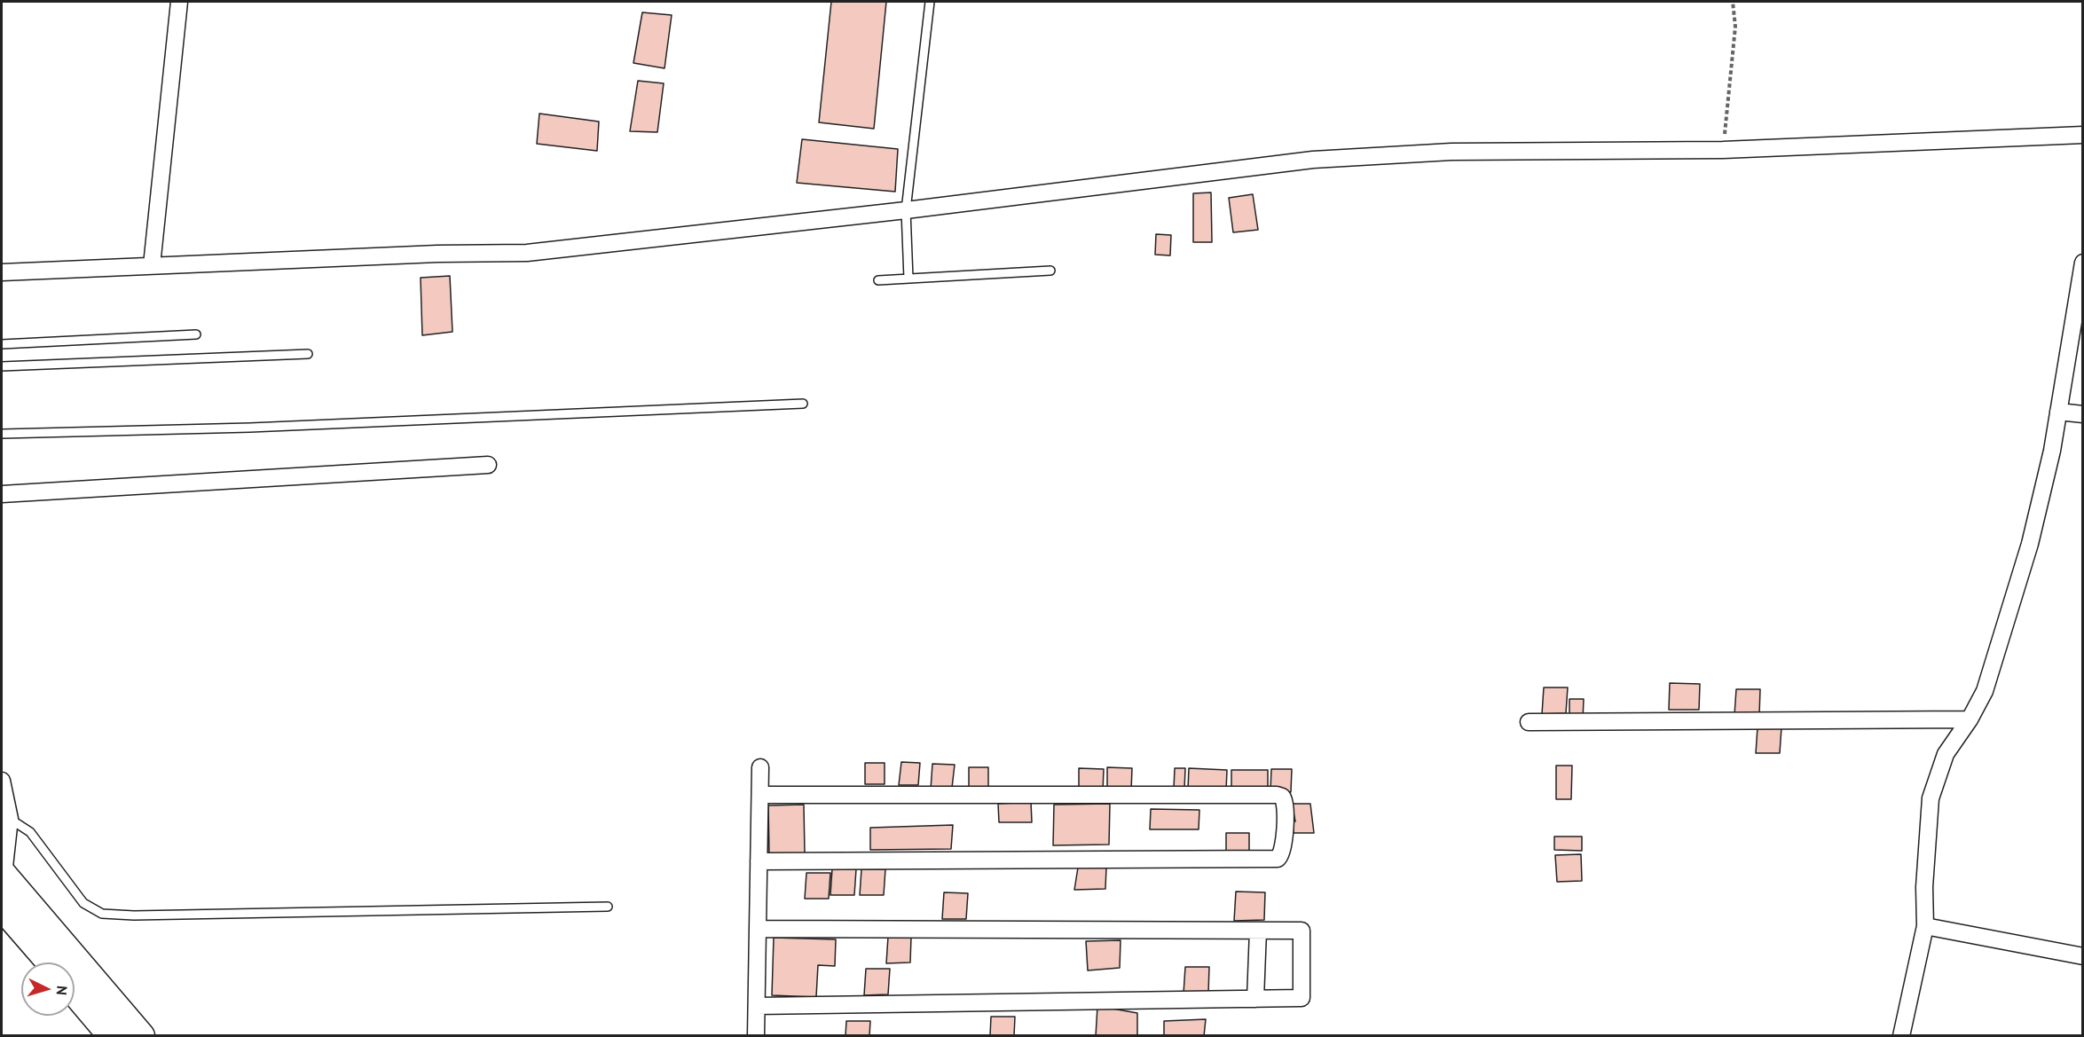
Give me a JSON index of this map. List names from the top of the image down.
{
  "north": "right"
}
